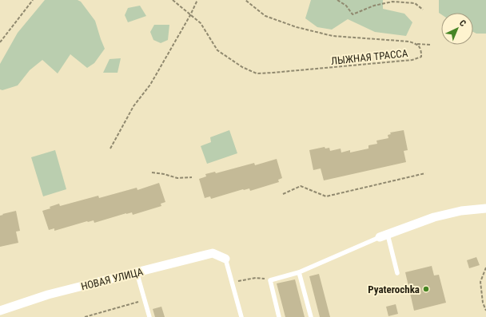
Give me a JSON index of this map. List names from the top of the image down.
{
  "streets": {
    "street": ["НОВАЯ УЛИЦА"],
    "path": ["ЛЫЖНАЯ ТРАССА"]
  },
  "places": ["Pyaterochka"],
  "north": "top right"
}
